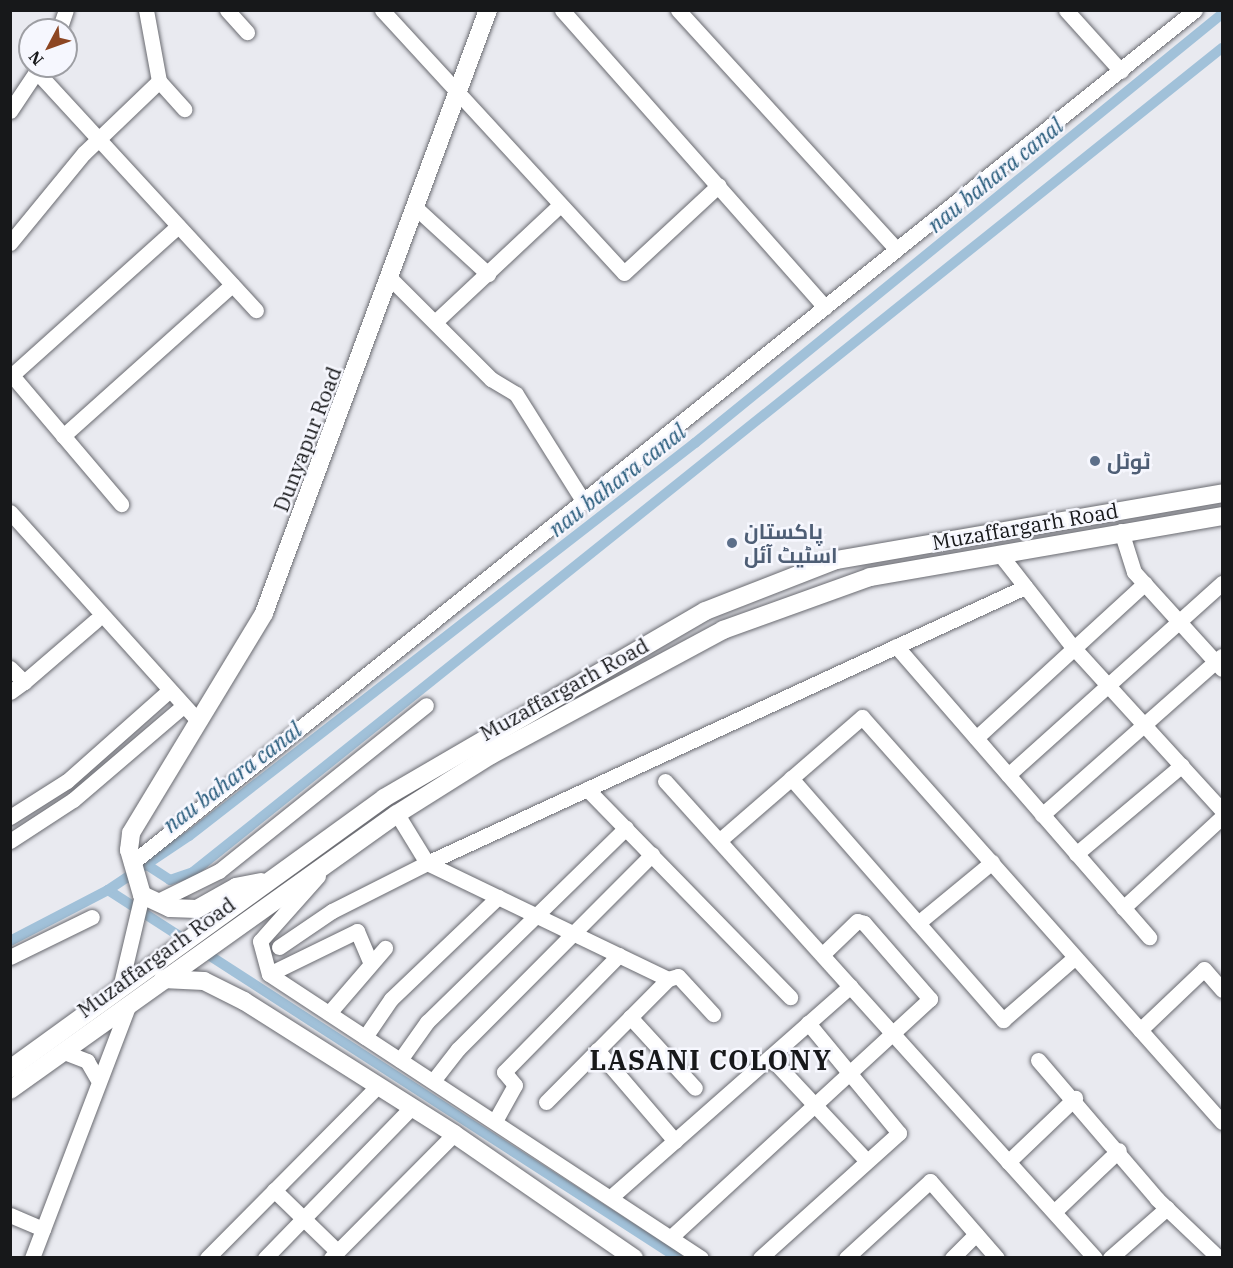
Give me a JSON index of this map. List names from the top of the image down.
{
  "streets": {
    "main road": ["Dunyapur Road", "Muzaffargarh Road"]
  },
  "districts": ["LASANI COLONY"],
  "water": ["nau bahara canal"],
  "places": ["ٹوٹل", "پاکستان اسٹیٹ آئل"],
  "north": "bottom left"
}
